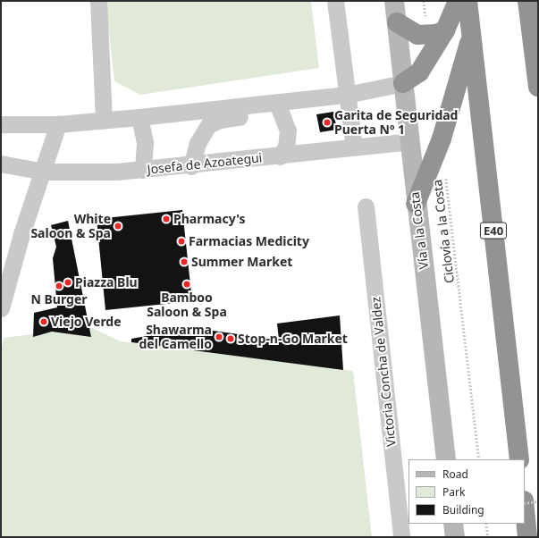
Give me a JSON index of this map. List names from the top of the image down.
{
  "streets": {
    "highway": ["E40"],
    "street": ["Josefa de Azoategui", "Vía a la Costa", "Victoria Concha de Valdez"],
    "path": ["Ciclovía a la Costa"]
  },
  "crossings": [
    ["Josefa de Azoategui", "Vía a la Costa"]
  ],
  "places": [
    "Garita de Seguridad Puerta Nº 1",
    "Pharmacy's",
    "White Saloon & Spa",
    "Farmacias Medicity",
    "Summer Market",
    "Piazza Blu",
    "Bamboo Saloon & Spa",
    "N Burger",
    "Viejo Verde",
    "Shawarma del Camello",
    "Stop-n-Go Market"
  ],
  "legend": ["Road", "Park", "Building"]
}
